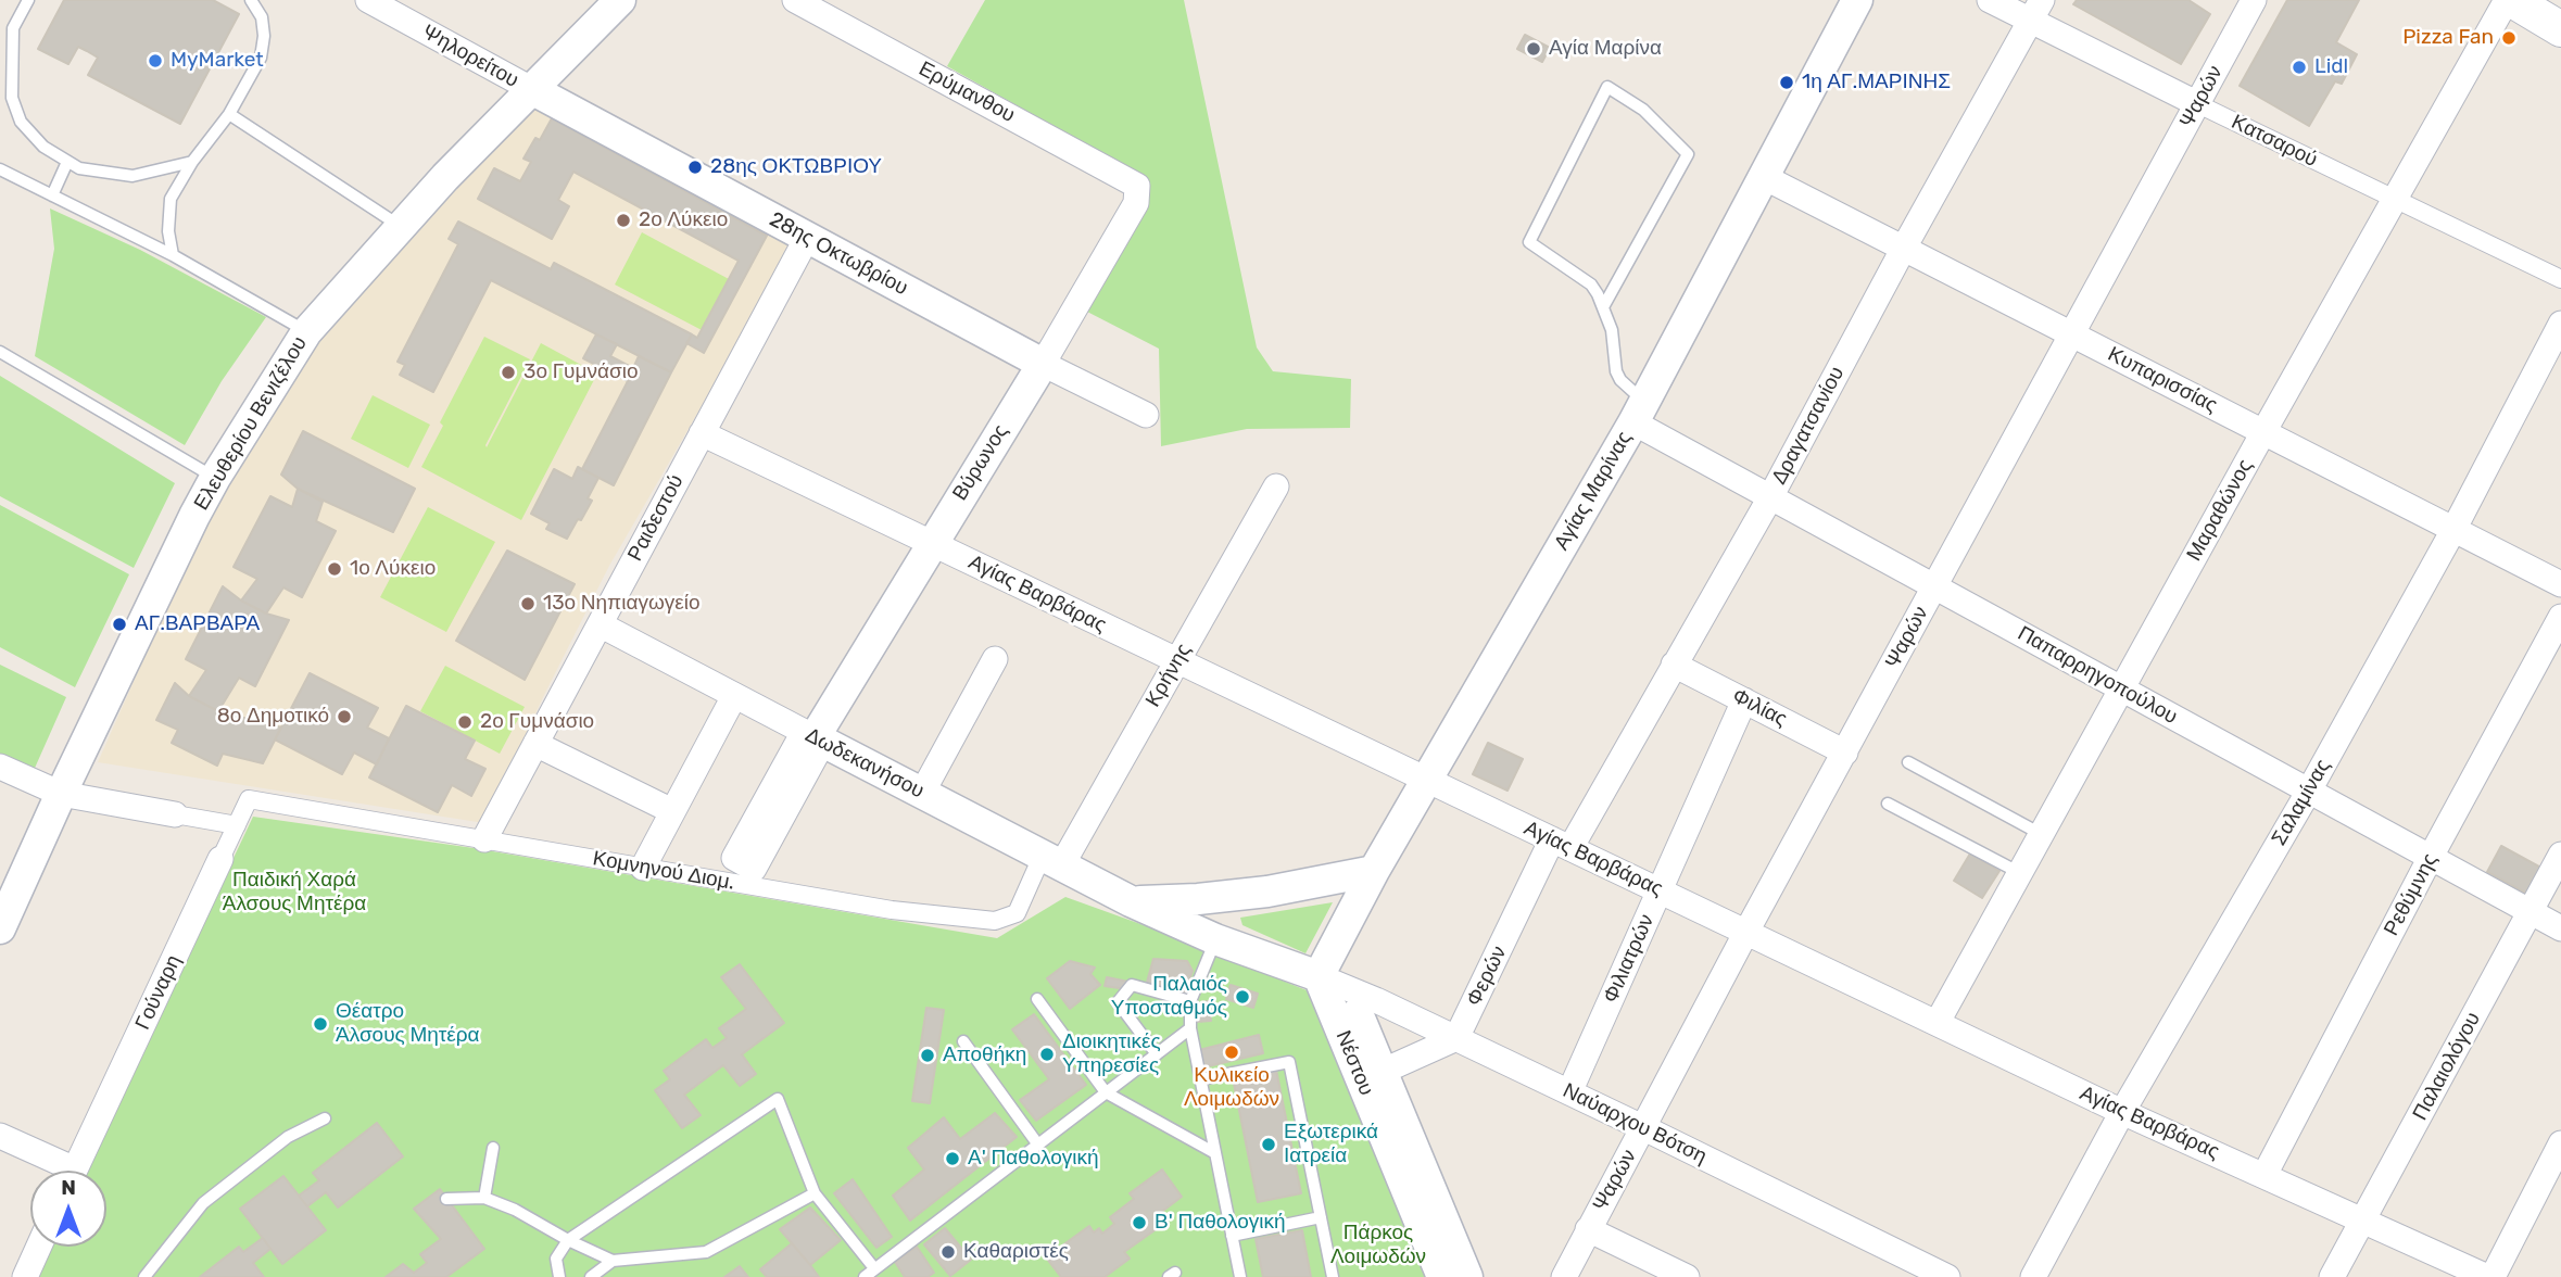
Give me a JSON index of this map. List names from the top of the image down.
{
  "streets": {
    "street": [
      "Ψηλορείτου",
      "Ερύμανθου",
      "Ψαρών",
      "Κατσαρού",
      "28ης Οκτωβρίου",
      "Κυπαρισσίας",
      "Ελευθερίου Βενιζέλου",
      "Δραγατσανίου",
      "Βύρωνος",
      "Αγίας Μαρίνας",
      "Μαραθώνος",
      "Ραιδεστού",
      "Αγίας Βαρβάρας",
      "Κρήνης",
      "Παπαρρηγοπούλου",
      "Φιλίας",
      "Δωδεκανήσου",
      "Σαλαμίνας",
      "Κομνηνού Διομ.",
      "Ρεθύμνης",
      "Φιλιατρών",
      "Φερών",
      "Γούναρη",
      "Νέστου",
      "Παλαιολόγου",
      "Ναύαρχου Βότση"
    ]
  },
  "crossings": [
    ["Ψηλορείτου", "28ης Οκτωβρίου"],
    ["Ψηλορείτου", "Ελευθερίου Βενιζέλου"],
    ["Ερύμανθου", "Βύρωνος"],
    ["Ψαρών", "Κατσαρού"],
    ["Ψαρών", "Κυπαρισσίας"],
    ["Ψαρών", "Αγίας Βαρβάρας"],
    ["Ψαρών", "Παπαρρηγοπούλου"],
    ["Ψαρών", "Φιλίας"],
    ["Ψαρών", "Ναύαρχου Βότση"],
    ["Κατσαρού", "Δραγατσανίου"],
    ["Κατσαρού", "Μαραθώνος"],
    ["28ης Οκτωβρίου", "Ελευθερίου Βενιζέλου"],
    ["28ης Οκτωβρίου", "Βύρωνος"],
    ["28ης Οκτωβρίου", "Ραιδεστού"],
    ["Κυπαρισσίας", "Δραγατσανίου"],
    ["Κυπαρισσίας", "Αγίας Μαρίνας"],
    ["Κυπαρισσίας", "Μαραθώνος"],
    ["Κυπαρισσίας", "Σαλαμίνας"],
    ["Δραγατσανίου", "Αγίας Βαρβάρας"],
    ["Δραγατσανίου", "Παπαρρηγοπούλου"],
    ["Δραγατσανίου", "Φιλίας"],
    ["Δραγατσανίου", "Φερών"],
    ["Βύρωνος", "Αγίας Βαρβάρας"],
    ["Βύρωνος", "Δωδεκανήσου"],
    ["Βύρωνος", "Κομνηνού Διομ."],
    ["Αγίας Μαρίνας", "Αγίας Βαρβάρας"],
    ["Αγίας Μαρίνας", "Παπαρρηγοπούλου"],
    ["Αγίας Μαρίνας", "Δωδεκανήσου"],
    ["Αγίας Μαρίνας", "Νέστου"],
    ["Αγίας Μαρίνας", "Ναύαρχου Βότση"],
    ["Μαραθώνος", "Αγίας Βαρβάρας"],
    ["Μαραθώνος", "Παπαρρηγοπούλου"],
    ["Ραιδεστού", "Αγίας Βαρβάρας"],
    ["Ραιδεστού", "Δωδεκανήσου"],
    ["Ραιδεστού", "Κομνηνού Διομ."],
    ["Αγίας Βαρβάρας", "Κρήνης"],
    ["Αγίας Βαρβάρας", "Σαλαμίνας"],
    ["Αγίας Βαρβάρας", "Ρεθύμνης"],
    ["Αγίας Βαρβάρας", "Φιλιατρών"],
    ["Αγίας Βαρβάρας", "Φερών"],
    ["Αγίας Βαρβάρας", "Παλαιολόγου"],
    ["Κρήνης", "Δωδεκανήσου"],
    ["Κρήνης", "Κομνηνού Διομ."],
    ["Παπαρρηγοπούλου", "Σαλαμίνας"],
    ["Παπαρρηγοπούλου", "Ρεθύμνης"],
    ["Παπαρρηγοπούλου", "Παλαιολόγου"],
    ["Φιλίας", "Φιλιατρών"],
    ["Δωδεκανήσου", "Κομνηνού Διομ."],
    ["Δωδεκανήσου", "Νέστου"],
    ["Δωδεκανήσου", "Ναύαρχου Βότση"],
    ["Κομνηνού Διομ.", "Γούναρη"],
    ["Φιλιατρών", "Ναύαρχου Βότση"],
    ["Φερών", "Ναύαρχου Βότση"],
    ["Νέστου", "Ναύαρχου Βότση"]
  ],
  "parks": ["Παιδική Χαρά Άλσους Μητέρα", "Πάρκος Λοιμωδών"],
  "places": [
    "Pizza Fan",
    "Αγία Μαρίνα",
    "MyMarket",
    "Lidl",
    "1η ΑΓ.ΜΑΡΙΝΗΣ",
    "28ης ΟΚΤΩΒΡΙΟΥ",
    "2ο Λύκειο",
    "3ο Γυμνάσιο",
    "1ο Λύκειο",
    "13ο Νηπιαγωγείο",
    "ΑΓ.ΒΑΡΒΑΡΑ",
    "8ο Δημοτικό",
    "2ο Γυμνάσιο",
    "Παλαιός Υποσταθμός",
    "Θέατρο Άλσους Μητέρα",
    "Κυλικείο Λοιμωδών",
    "Διοικητικές Υπηρεσίες",
    "Αποθήκη",
    "Εξωτερικά Ιατρεία",
    "Α' Παθολογική",
    "Β' Παθολογική",
    "Καθαριστές"
  ],
  "north": "top"
}
